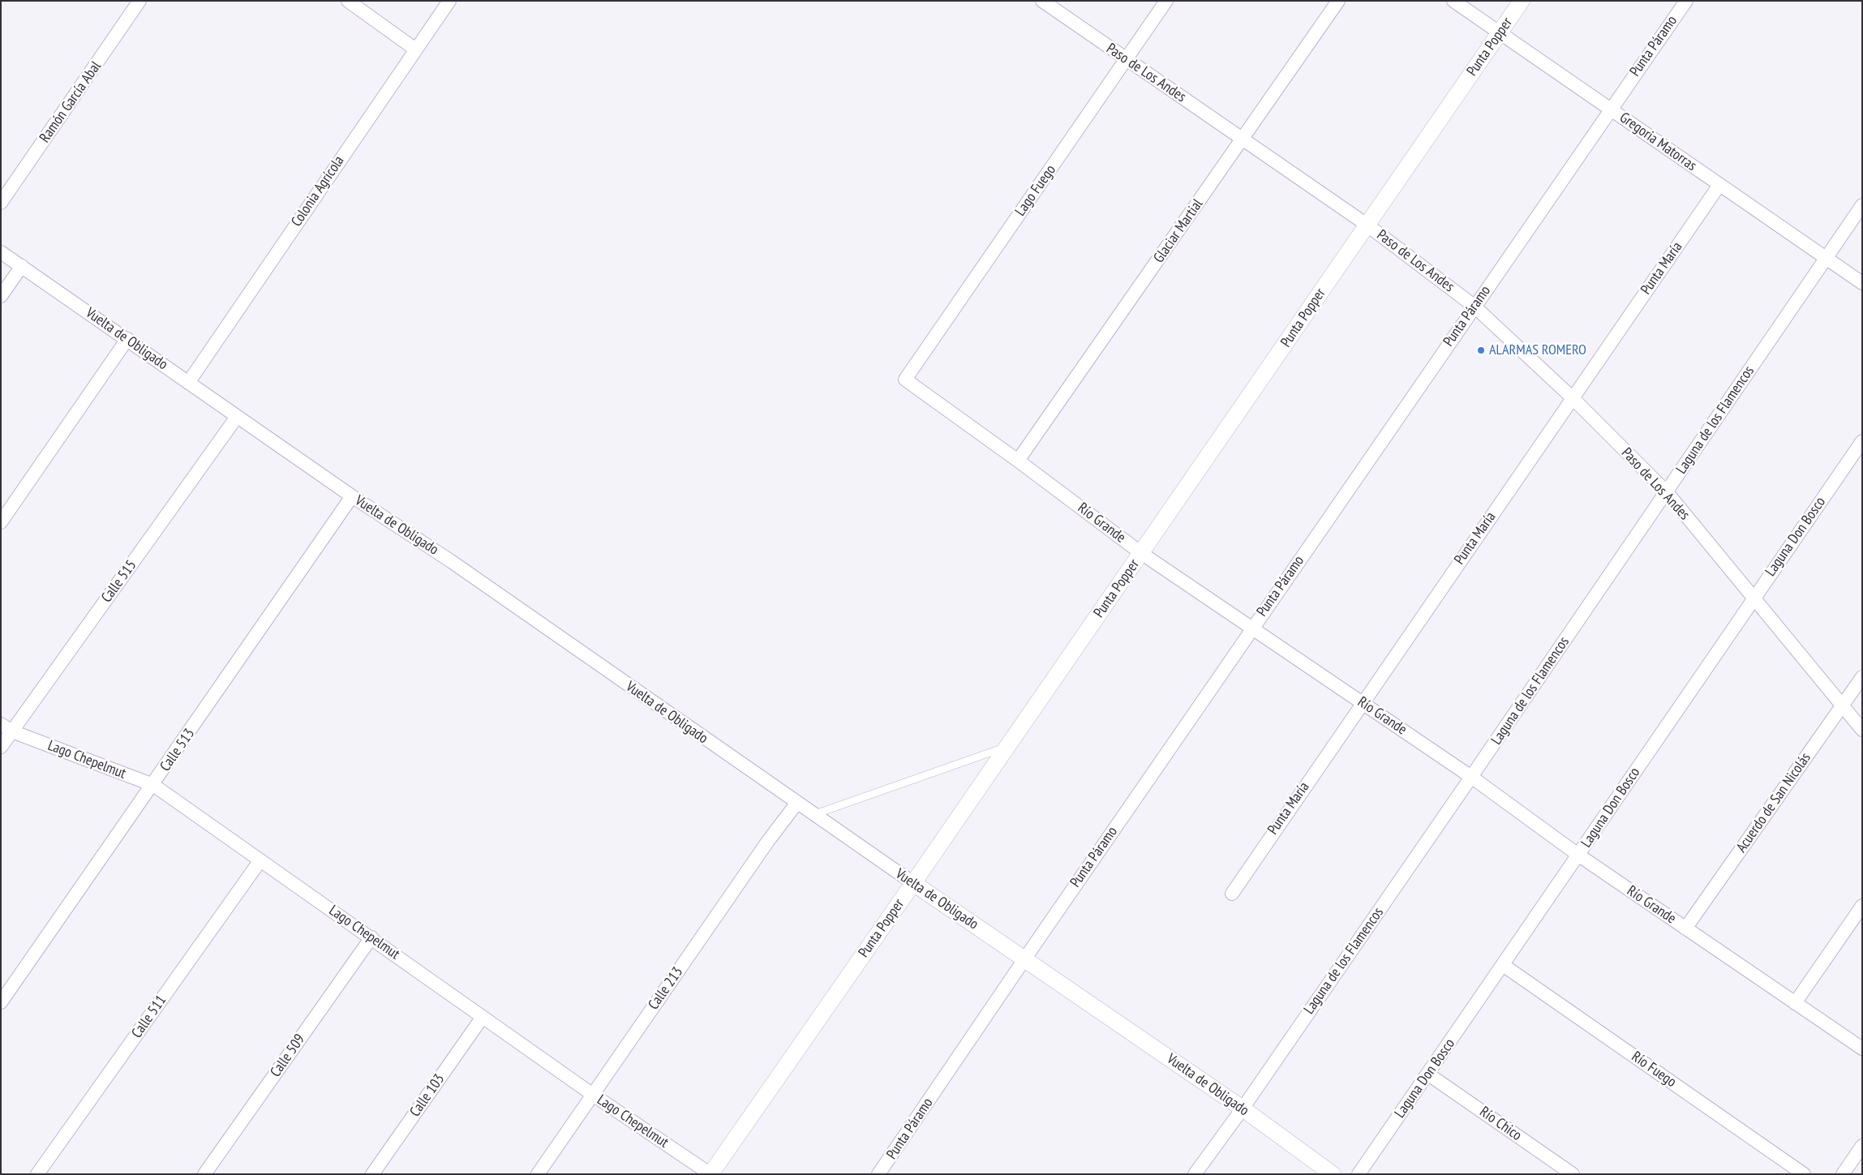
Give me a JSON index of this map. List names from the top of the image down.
{
  "streets": {
    "street": [
      "Punta Páramo",
      "Punta Popper",
      "Paso de Los Andes",
      "Ramón García Abal",
      "Gregoria Matorras",
      "Lago Fuego",
      "Colonia Agrícola",
      "Glaciar Martial",
      "Punta María",
      "Vuelta de Obligado",
      "Laguna de los Flamencos",
      "Río Grande",
      "Laguna Don Bosco",
      "Calle 515",
      "Calle 513",
      "Lago Chepelmut",
      "Acuerdo de San Nicolás",
      "Calle 213",
      "Calle 511",
      "Calle 509",
      "Río Fuego",
      "Calle 103",
      "Río Chico"
    ]
  },
  "crossings": [
    ["Punta Páramo", "Paso de Los Andes"],
    ["Punta Páramo", "Gregoria Matorras"],
    ["Punta Páramo", "Vuelta de Obligado"],
    ["Punta Páramo", "Río Grande"],
    ["Punta Popper", "Paso de Los Andes"],
    ["Punta Popper", "Gregoria Matorras"],
    ["Punta Popper", "Vuelta de Obligado"],
    ["Punta Popper", "Río Grande"],
    ["Punta Popper", "Lago Chepelmut"],
    ["Paso de Los Andes", "Lago Fuego"],
    ["Paso de Los Andes", "Glaciar Martial"],
    ["Paso de Los Andes", "Punta María"],
    ["Paso de Los Andes", "Laguna de los Flamencos"],
    ["Paso de Los Andes", "Laguna Don Bosco"],
    ["Paso de Los Andes", "Acuerdo de San Nicolás"],
    ["Gregoria Matorras", "Punta María"],
    ["Gregoria Matorras", "Laguna de los Flamencos"],
    ["Lago Fuego", "Río Grande"],
    ["Colonia Agrícola", "Vuelta de Obligado"],
    ["Glaciar Martial", "Río Grande"],
    ["Punta María", "Río Grande"],
    ["Vuelta de Obligado", "Laguna de los Flamencos"],
    ["Vuelta de Obligado", "Calle 515"],
    ["Vuelta de Obligado", "Calle 513"],
    ["Vuelta de Obligado", "Calle 213"],
    ["Laguna de los Flamencos", "Río Grande"],
    ["Río Grande", "Laguna Don Bosco"],
    ["Río Grande", "Acuerdo de San Nicolás"],
    ["Laguna Don Bosco", "Río Fuego"],
    ["Laguna Don Bosco", "Río Chico"],
    ["Calle 515", "Lago Chepelmut"],
    ["Calle 513", "Lago Chepelmut"],
    ["Lago Chepelmut", "Calle 213"],
    ["Lago Chepelmut", "Calle 511"],
    ["Lago Chepelmut", "Calle 509"],
    ["Lago Chepelmut", "Calle 103"]
  ],
  "places": ["ALARMAS ROMERO"]
}
